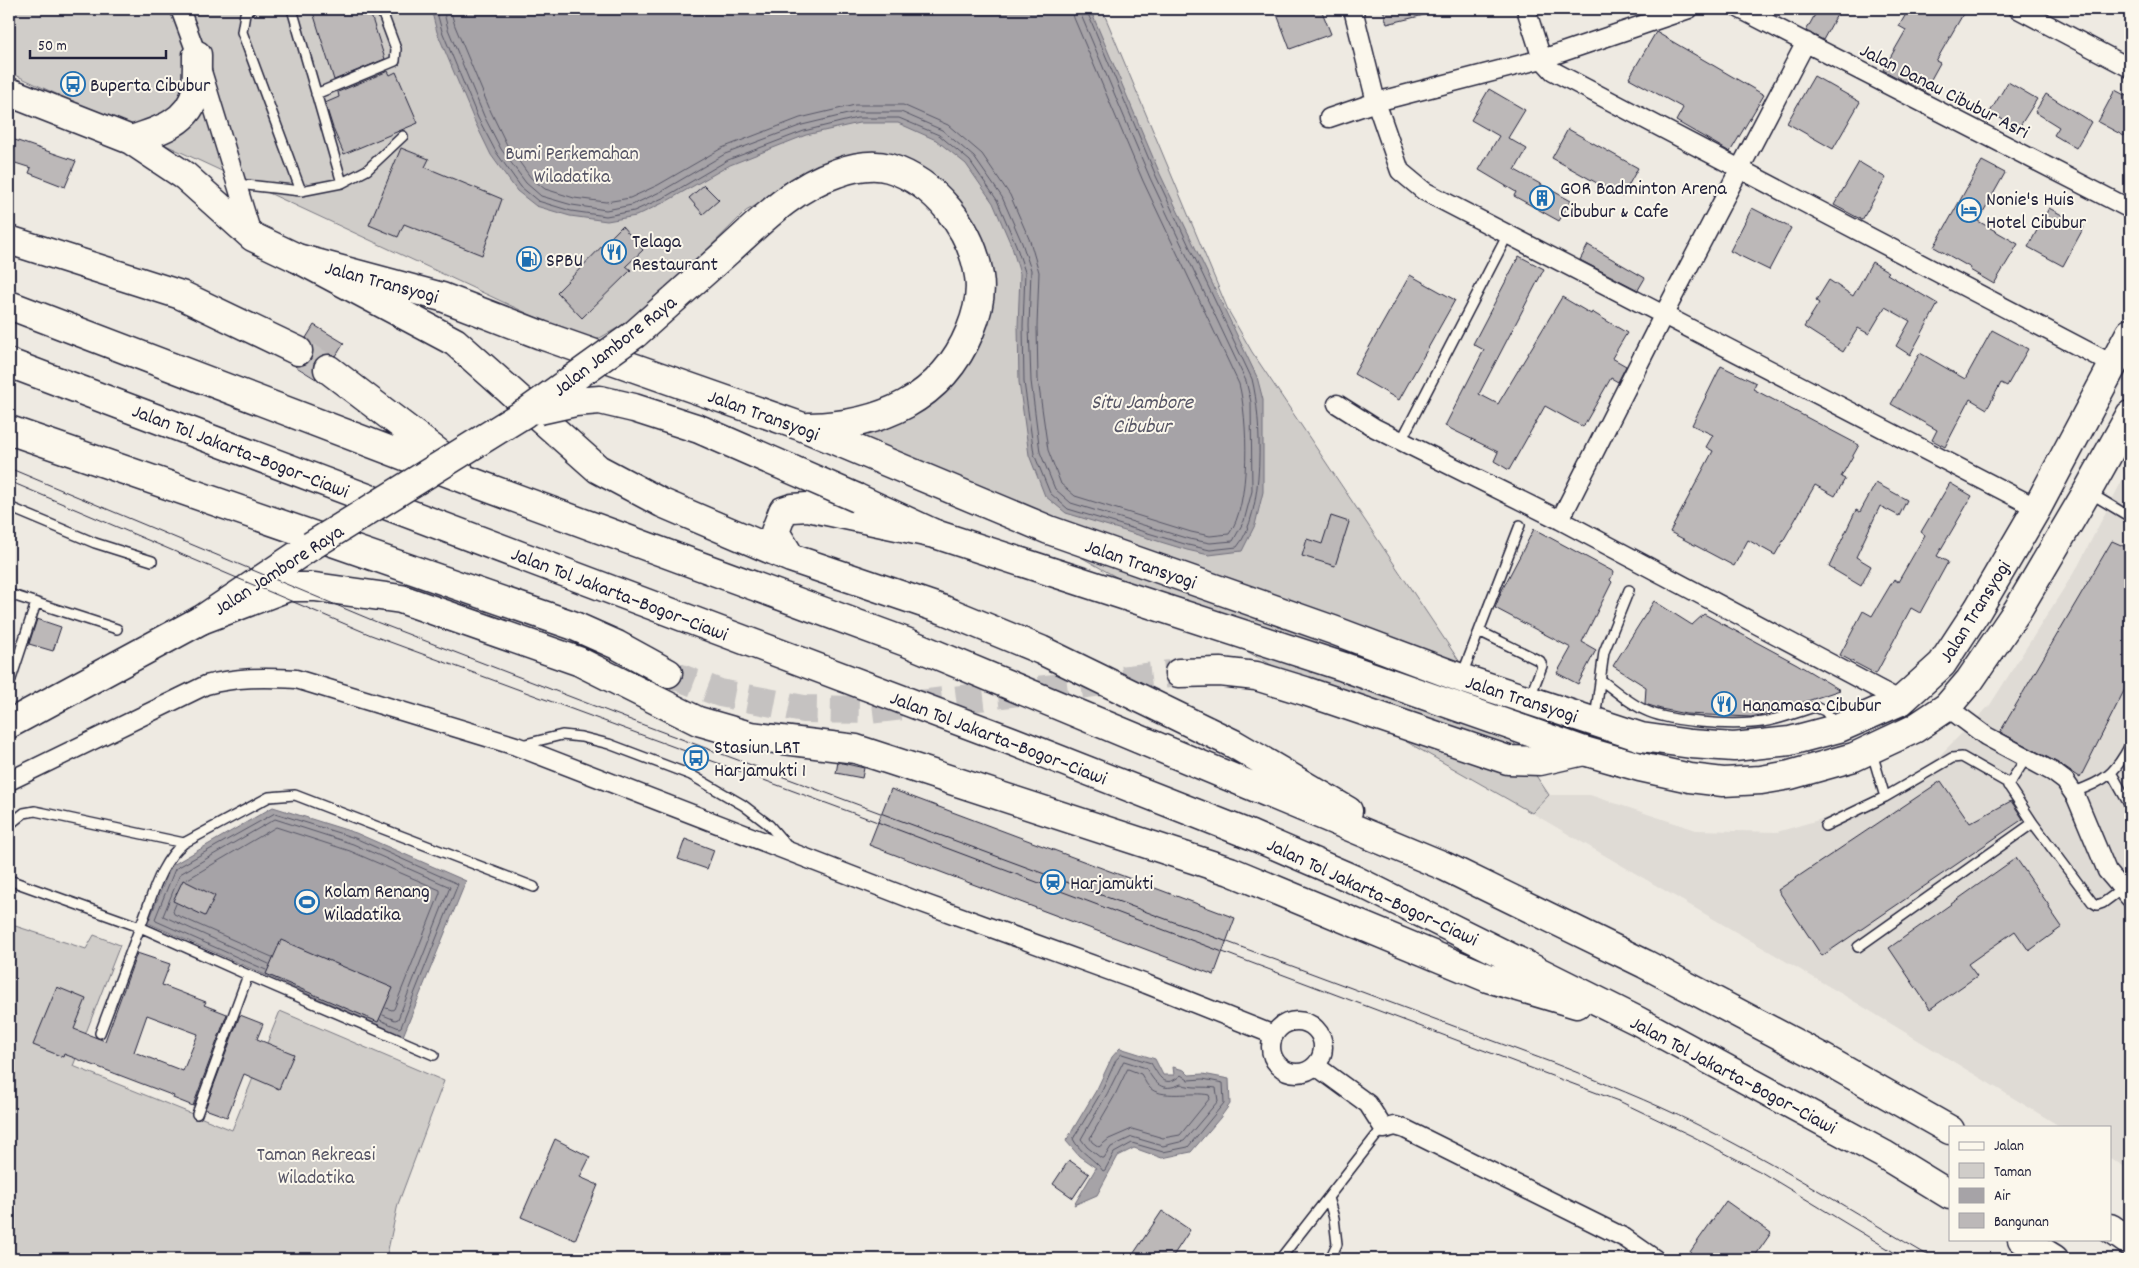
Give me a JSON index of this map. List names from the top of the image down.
{
  "streets": {
    "highway": ["Jalan Transyogi", "Jalan Jambore Raya", "Jalan Tol Jakarta–Bogor–Ciawi"],
    "street": ["Jalan Danau Cibubur Asri"]
  },
  "crossings": [
    ["Jalan Transyogi", "Jalan Jambore Raya"]
  ],
  "water": ["Situ Jambore Cibubur"],
  "parks": ["Bumi Perkemahan Wiladatika", "Taman Rekreasi Wiladatika"],
  "places": {
    "bus stop": ["Buperta Cibubur", "Stasiun LRT Harjamukti 1"],
    "building": ["GOR Badminton Arena Cibubur & Cafe"],
    "hotel": ["Nonie's Huis Hotel Cibubur"],
    "restaurant": ["Telaga Restaurant", "Hanamasa Cibubur"],
    "fuel station": ["SPBU"],
    "station": ["Harjamukti"],
    "sports": ["Kolam Renang Wiladatika"]
  },
  "legend": [
    "Jalan",
    "Taman",
    "Air",
    "Bangunan"
  ],
  "scale_bar": "50 m"
}
